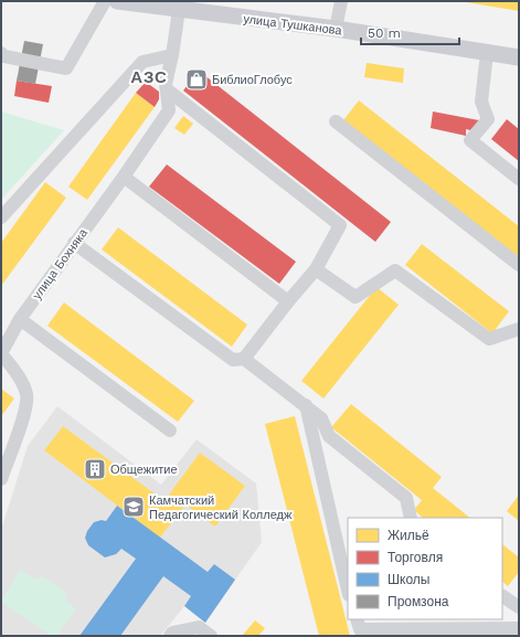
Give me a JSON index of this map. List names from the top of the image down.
{
  "streets": {
    "main road": ["улица Тушканова"],
    "street": ["улица Бохняка"]
  },
  "crossings": [
    ["улица Тушканова", "улица Бохняка"]
  ],
  "districts": ["АЗС"],
  "places": {
    "shop": ["БиблиоГлобус"],
    "building": ["Общежитие"],
    "school or university": ["Камчатский Педагогический Колледж"]
  },
  "legend": [
    "Жильё",
    "Торговля",
    "Школы",
    "Промзона"
  ],
  "scale_bar": "50 m"
}
